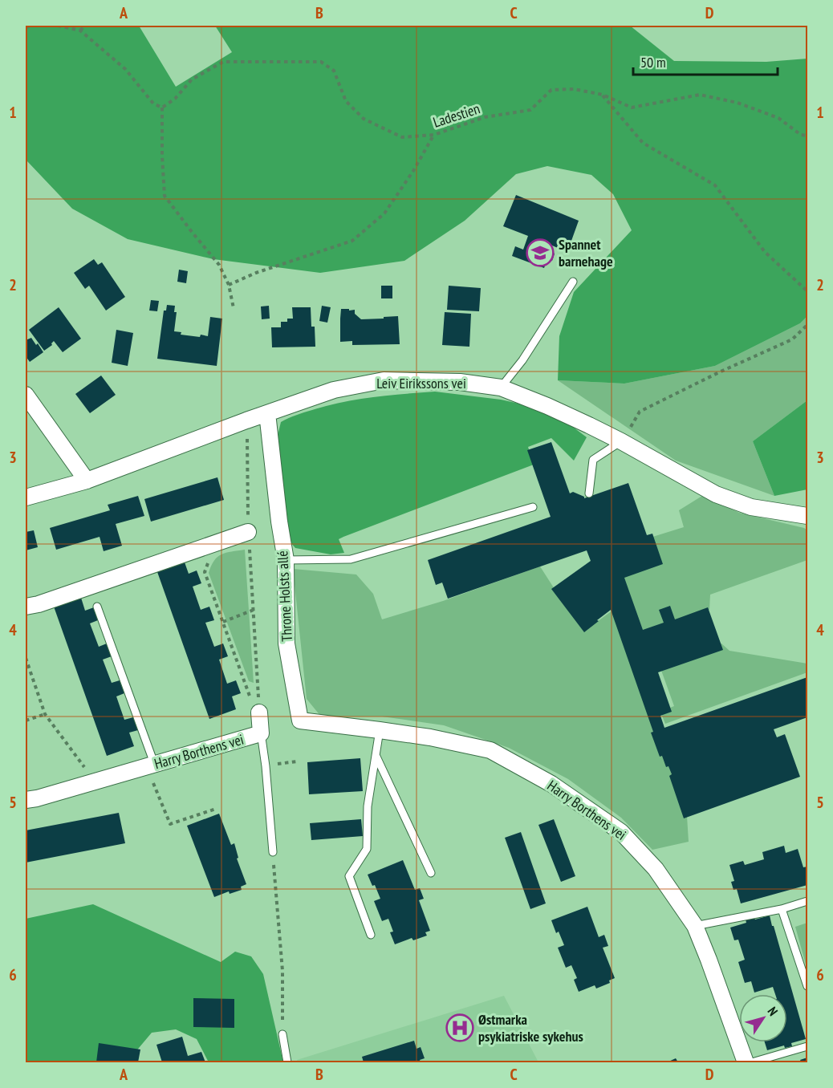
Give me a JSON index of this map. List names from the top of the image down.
{
  "streets": {
    "street": ["Leiv Eirikssons vei", "Throne Holsts allé", "Harry Borthens vei"],
    "path": ["Ladestien"]
  },
  "crossings": [
    ["Leiv Eirikssons vei", "Throne Holsts allé"],
    ["Throne Holsts allé", "Harry Borthens vei"]
  ],
  "places": {
    "school or university": ["Spannet barnehage"],
    "hospital": ["Østmarka psykiatriske sykehus"]
  },
  "scale_bar": "50 m",
  "north": "top right",
  "grid": {
    "columns": [
      "A",
      "B",
      "C",
      "D"
    ],
    "rows": [
      "1",
      "2",
      "3",
      "4",
      "5",
      "6"
    ]
  }
}
